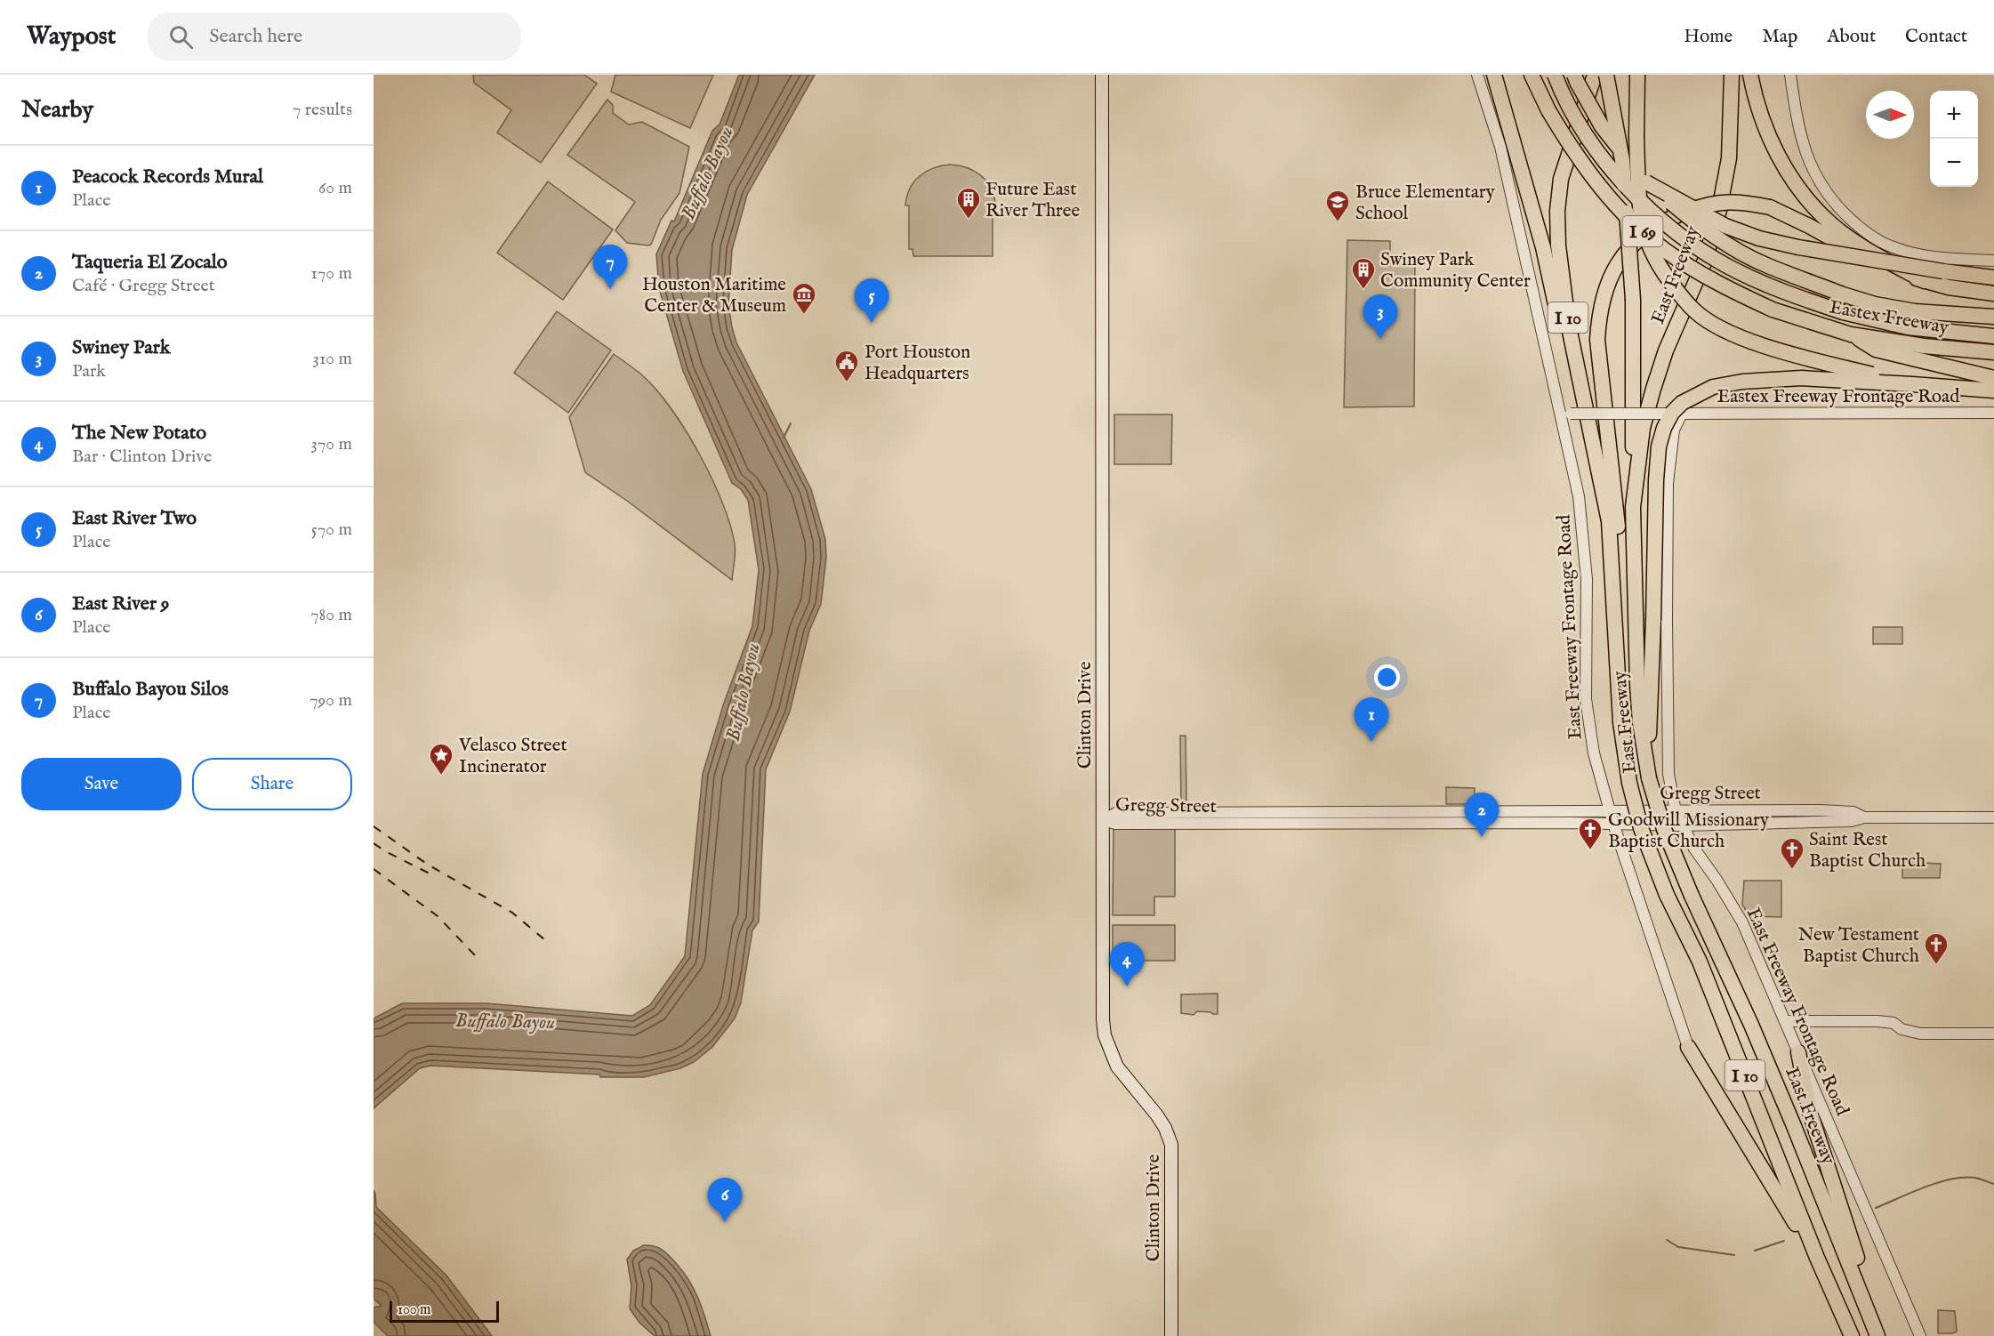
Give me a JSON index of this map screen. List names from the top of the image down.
{
  "streets": {
    "highway": [
      "I 69",
      "East Freeway",
      "Eastex Freeway",
      "I 10"
    ],
    "main road": ["Clinton Drive"],
    "street": ["Eastex Freeway Frontage Road", "East Freeway Frontage Road", "Gregg Street"]
  },
  "crossings": [
    ["Eastex Freeway Frontage Road", "East Freeway Frontage Road"],
    ["East Freeway Frontage Road", "Gregg Street"],
    ["Clinton Drive", "Gregg Street"]
  ],
  "water": ["Buffalo Bayou"],
  "places": {
    "building": ["Future East River Three", "Swiney Park Community Center"],
    "school or university": ["Bruce Elementary School"],
    "museum": ["Houston Maritime Center & Museum"],
    "public building": ["Port Houston Headquarters"],
    "place": ["Velasco Street Incinerator"],
    "church": ["Goodwill Missionary Baptist Church", "Saint Rest Baptist Church", "New Testament Baptist Church"]
  },
  "scale_bar": "100 m",
  "north": "right",
  "page": {
    "header": "Waypost",
    "search": "Search here",
    "nav": [
      "Home",
      "Map",
      "About",
      "Contact"
    ],
    "heading": ["Nearby", "7 results"],
    "map_buttons": ["+", "−"],
    "list": [
      {
        "mark": "1",
        "name": "Peacock Records Mural",
        "note": "Place",
        "value": "60 m"
      },
      {
        "mark": "2",
        "name": "Taqueria El Zocalo",
        "note": "Café · Gregg Street",
        "value": "170 m"
      },
      {
        "mark": "3",
        "name": "Swiney Park",
        "note": "Park",
        "value": "310 m"
      },
      {
        "mark": "4",
        "name": "The New Potato",
        "note": "Bar · Clinton Drive",
        "value": "370 m"
      },
      {
        "mark": "5",
        "name": "East River Two",
        "note": "Place",
        "value": "570 m"
      },
      {
        "mark": "6",
        "name": "East River 9",
        "note": "Place",
        "value": "780 m"
      },
      {
        "mark": "7",
        "name": "Buffalo Bayou Silos",
        "note": "Place",
        "value": "790 m"
      }
    ],
    "pins": [
      "7",
      "5",
      "3",
      "1",
      "2",
      "4",
      "6"
    ],
    "buttons": ["Save", "Share"],
    "scale": "100 m"
  }
}
